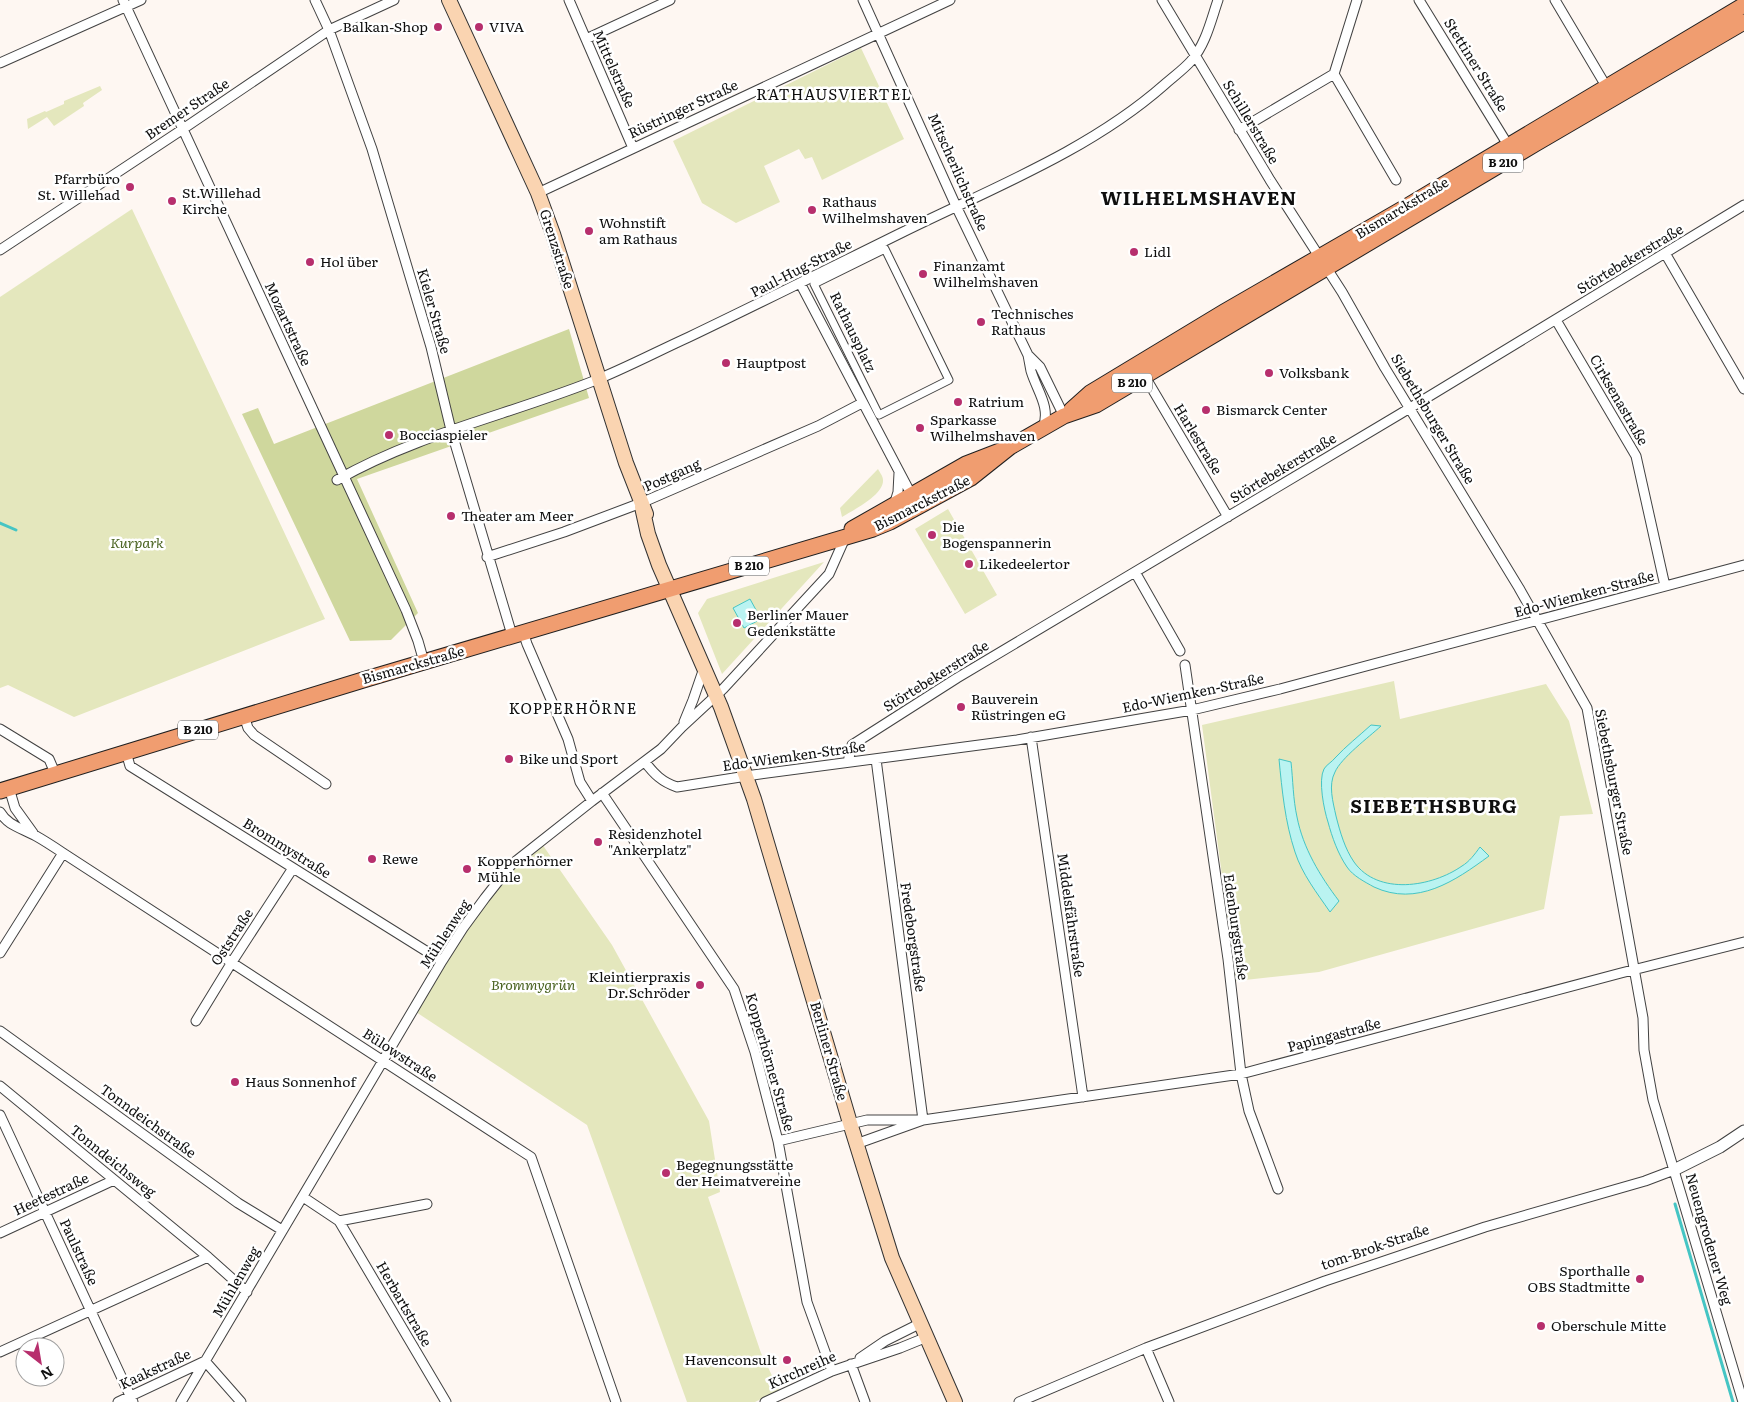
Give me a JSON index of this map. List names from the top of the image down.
{
  "streets": {
    "main road": [
      "B 210",
      "Bismarckstraße",
      "Grenzstraße",
      "Berliner Straße"
    ],
    "street": [
      "Stettiner Straße",
      "Mittelstraße",
      "Bremer Straße",
      "Rüstringer Straße",
      "Schillerstraße",
      "Mitscherlichstraße",
      "Störtebekerstraße",
      "Paul-Hug-Straße",
      "Kieler Straße",
      "Mozartstraße",
      "Rathausplatz",
      "Cirksenastraße",
      "Siebethsburger Straße",
      "Harlestraße",
      "Postgang",
      "Edo-Wiemken-Straße",
      "Brommystraße",
      "Middelsfährstraße",
      "Edenburgstraße",
      "Mühlenweg",
      "Oststraße",
      "Fredeborgstraße",
      "Papingastraße",
      "Bülowstraße",
      "Kopperhörner Straße",
      "Tonndeichstraße",
      "Tonndeichsweg",
      "Heetestraße",
      "Neuengrodener Weg",
      "tom-Brok-Straße",
      "Paulstraße",
      "Herbartstraße",
      "Kaakstraße",
      "Kirchreihe"
    ]
  },
  "crossings": [
    ["Stettiner Straße", "Bismarckstraße"],
    ["Mittelstraße", "Rüstringer Straße"],
    ["Bremer Straße", "Kieler Straße"],
    ["Bremer Straße", "Mozartstraße"],
    ["Rüstringer Straße", "Mitscherlichstraße"],
    ["Rüstringer Straße", "Grenzstraße"],
    ["Schillerstraße", "Bismarckstraße"],
    ["Schillerstraße", "Paul-Hug-Straße"],
    ["Schillerstraße", "Siebethsburger Straße"],
    ["Mitscherlichstraße", "Bismarckstraße"],
    ["Mitscherlichstraße", "Paul-Hug-Straße"],
    ["Bismarckstraße", "Grenzstraße"],
    ["Bismarckstraße", "Kieler Straße"],
    ["Bismarckstraße", "Mozartstraße"],
    ["Bismarckstraße", "Rathausplatz"],
    ["Bismarckstraße", "Siebethsburger Straße"],
    ["Bismarckstraße", "Harlestraße"],
    ["Bismarckstraße", "Brommystraße"],
    ["Bismarckstraße", "Mühlenweg"],
    ["Bismarckstraße", "Bülowstraße"],
    ["Grenzstraße", "Paul-Hug-Straße"],
    ["Grenzstraße", "Postgang"],
    ["Grenzstraße", "Berliner Straße"],
    ["Störtebekerstraße", "Cirksenastraße"],
    ["Störtebekerstraße", "Siebethsburger Straße"],
    ["Störtebekerstraße", "Harlestraße"],
    ["Störtebekerstraße", "Edo-Wiemken-Straße"],
    ["Paul-Hug-Straße", "Kieler Straße"],
    ["Paul-Hug-Straße", "Mozartstraße"],
    ["Paul-Hug-Straße", "Rathausplatz"],
    ["Kieler Straße", "Postgang"],
    ["Rathausplatz", "Postgang"],
    ["Cirksenastraße", "Edo-Wiemken-Straße"],
    ["Siebethsburger Straße", "Edo-Wiemken-Straße"],
    ["Siebethsburger Straße", "Papingastraße"],
    ["Siebethsburger Straße", "Neuengrodener Weg"],
    ["Siebethsburger Straße", "tom-Brok-Straße"],
    ["Edo-Wiemken-Straße", "Middelsfährstraße"],
    ["Edo-Wiemken-Straße", "Edenburgstraße"],
    ["Edo-Wiemken-Straße", "Mühlenweg"],
    ["Edo-Wiemken-Straße", "Fredeborgstraße"],
    ["Edo-Wiemken-Straße", "Berliner Straße"],
    ["Brommystraße", "Mühlenweg"],
    ["Brommystraße", "Oststraße"],
    ["Middelsfährstraße", "Papingastraße"],
    ["Edenburgstraße", "Papingastraße"],
    ["Mühlenweg", "Berliner Straße"],
    ["Mühlenweg", "Bülowstraße"],
    ["Mühlenweg", "Kopperhörner Straße"],
    ["Mühlenweg", "Tonndeichstraße"],
    ["Mühlenweg", "Tonndeichsweg"],
    ["Mühlenweg", "Herbartstraße"],
    ["Mühlenweg", "Kaakstraße"],
    ["Oststraße", "Bülowstraße"],
    ["Fredeborgstraße", "Papingastraße"],
    ["Papingastraße", "Berliner Straße"],
    ["Papingastraße", "Kopperhörner Straße"],
    ["Berliner Straße", "Kirchreihe"],
    ["Kopperhörner Straße", "Kirchreihe"],
    ["Tonndeichsweg", "Heetestraße"],
    ["Heetestraße", "Paulstraße"],
    ["Neuengrodener Weg", "tom-Brok-Straße"],
    ["Paulstraße", "Kaakstraße"]
  ],
  "districts": [
    "RATHAUSVIERTEL",
    "WILHELMSHAVEN",
    "KOPPERHÖRNE",
    "SIEBETHSBURG"
  ],
  "parks": ["Kurpark", "Brommygrün"],
  "places": [
    "Balkan-Shop",
    "VIVA",
    "Pfarrbüro St. Willehad",
    "St.Willehad Kirche",
    "Rathaus Wilhelmshaven",
    "Wohnstift am Rathaus",
    "Lidl",
    "Hol über",
    "Finanzamt Wilhelmshaven",
    "Technisches Rathaus",
    "Hauptpost",
    "Volksbank",
    "Ratrium",
    "Bismarck Center",
    "Sparkasse Wilhelmshaven",
    "Bocciaspieler",
    "Theater am Meer",
    "Die Bogenspannerin",
    "Likedeelertor",
    "Berliner Mauer Gedenkstätte",
    "Bauverein Rüstringen eG",
    "Bike und Sport",
    "Residenzhotel \"Ankerplatz\"",
    "Rewe",
    "Kopperhörner Mühle",
    "Kleintierpraxis Dr.Schröder",
    "Haus Sonnenhof",
    "Begegnungsstätte der Heimatvereine",
    "Sporthalle OBS Stadtmitte",
    "Oberschule Mitte",
    "Havenconsult"
  ],
  "north": "bottom right"
}
